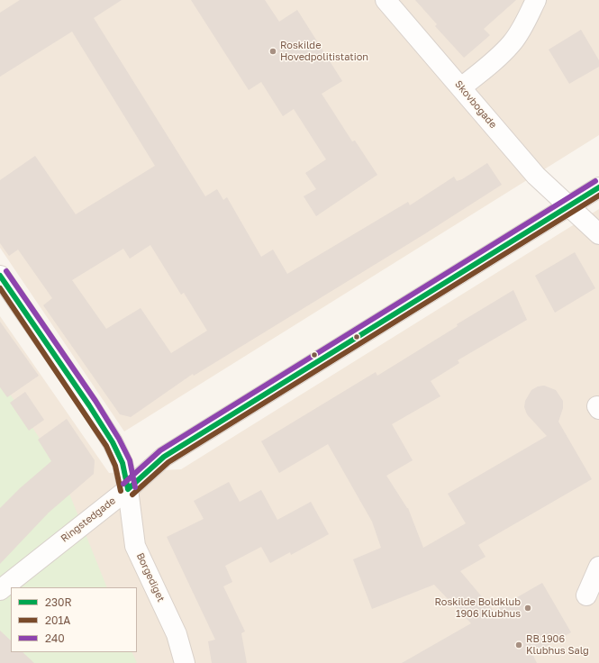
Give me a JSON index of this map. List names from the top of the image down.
{
  "streets": {
    "street": ["Skovbogade", "Ringstedgade", "Borgediget"]
  },
  "crossings": [
    ["Skovbogade", "Ringstedgade"],
    ["Ringstedgade", "Borgediget"]
  ],
  "places": ["Roskilde Hovedpolitistation", "Roskilde Boldklub 1906 Klubhus", "RB 1906 Klubhus Salg"],
  "lines": ["transit line 240", "transit line 230R", "transit line 201A"],
  "legend": ["230R", "201A", "240"]
}
